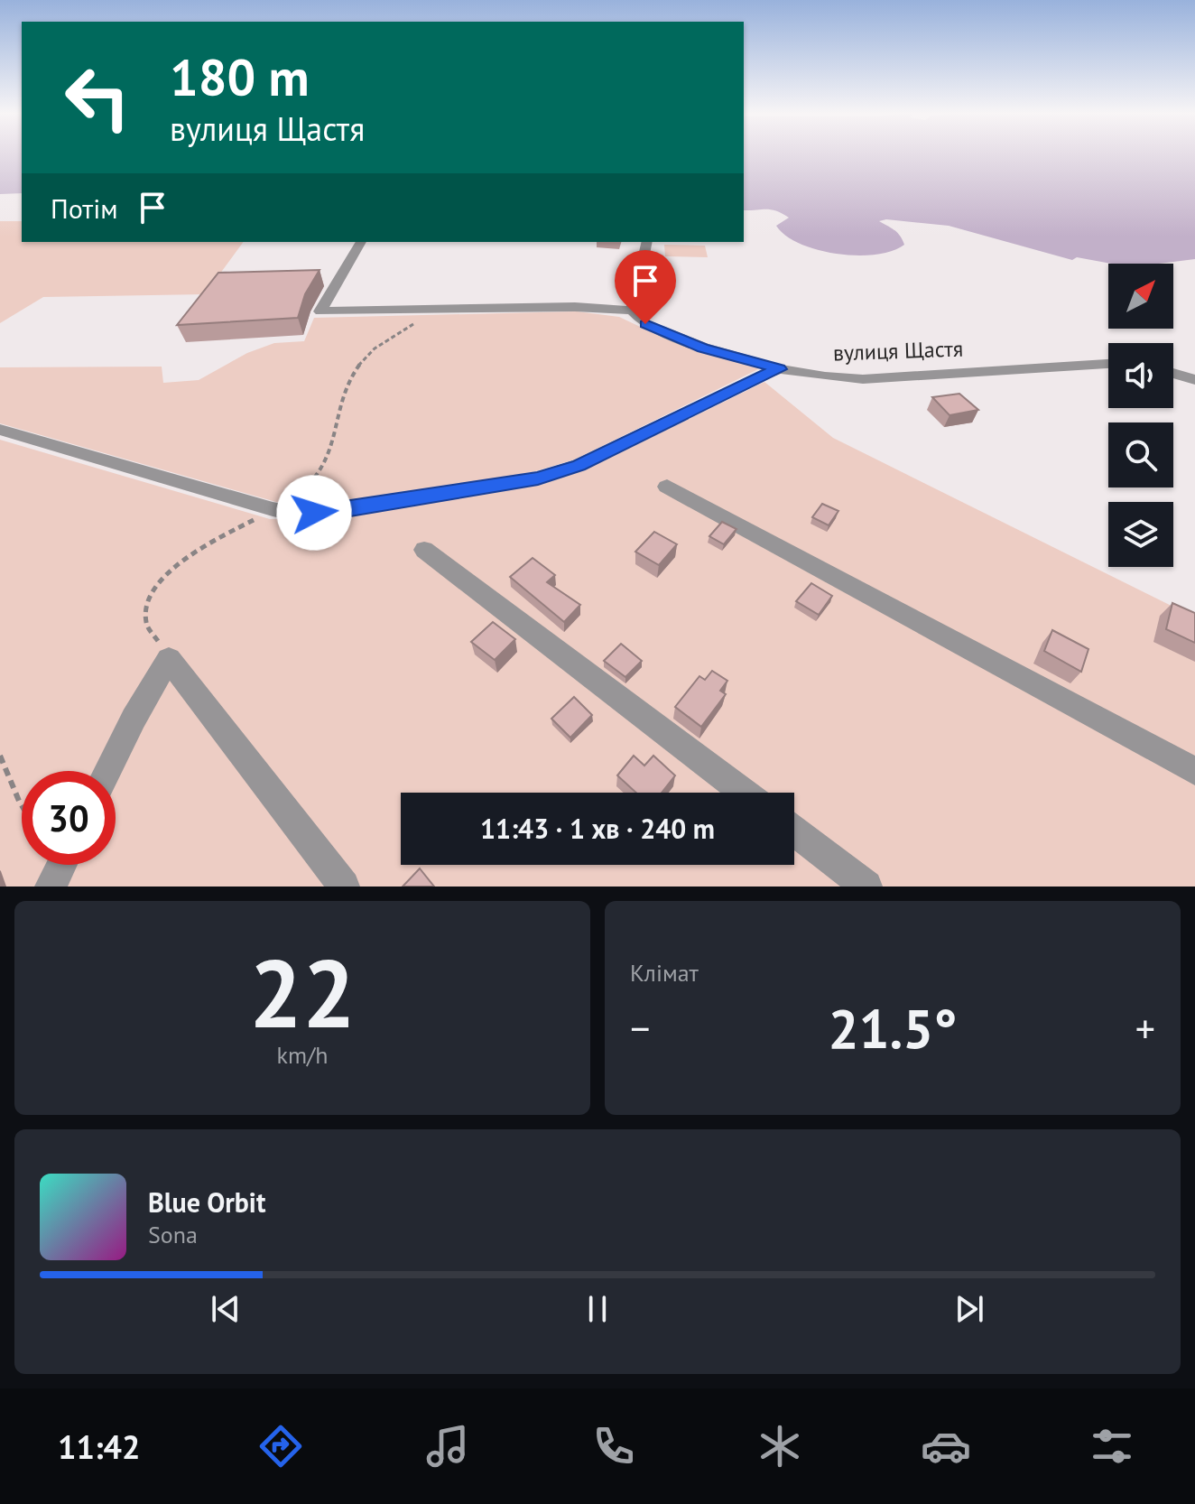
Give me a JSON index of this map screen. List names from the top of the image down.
{
  "streets": {
    "street": ["вулиця Щастя"]
  },
  "north": "top right",
  "page": {
    "turn": ["180 m", "вулиця Щастя"],
    "then": "Потім",
    "limit": "30",
    "trip": "11:43 · 1 хв · 240 m",
    "tile": [
      ["22", "km/h"],
      "Клімат"
    ],
    "heat": ["−", "21.5°", "+"],
    "song": ["Blue Orbit", "Sona"],
    "tabs": "11:42"
  }
}
